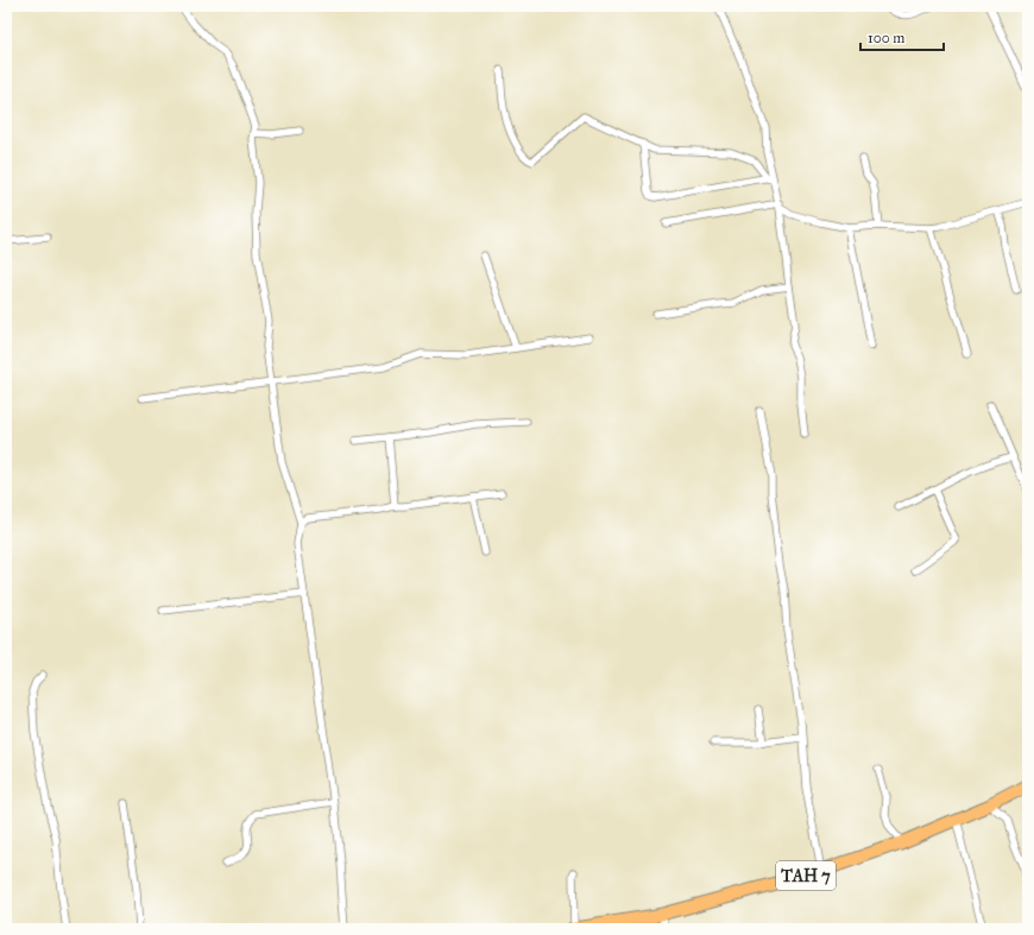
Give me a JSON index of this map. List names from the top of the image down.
{
  "streets": {
    "highway": ["TAH 7"]
  },
  "scale_bar": "100 m"
}
